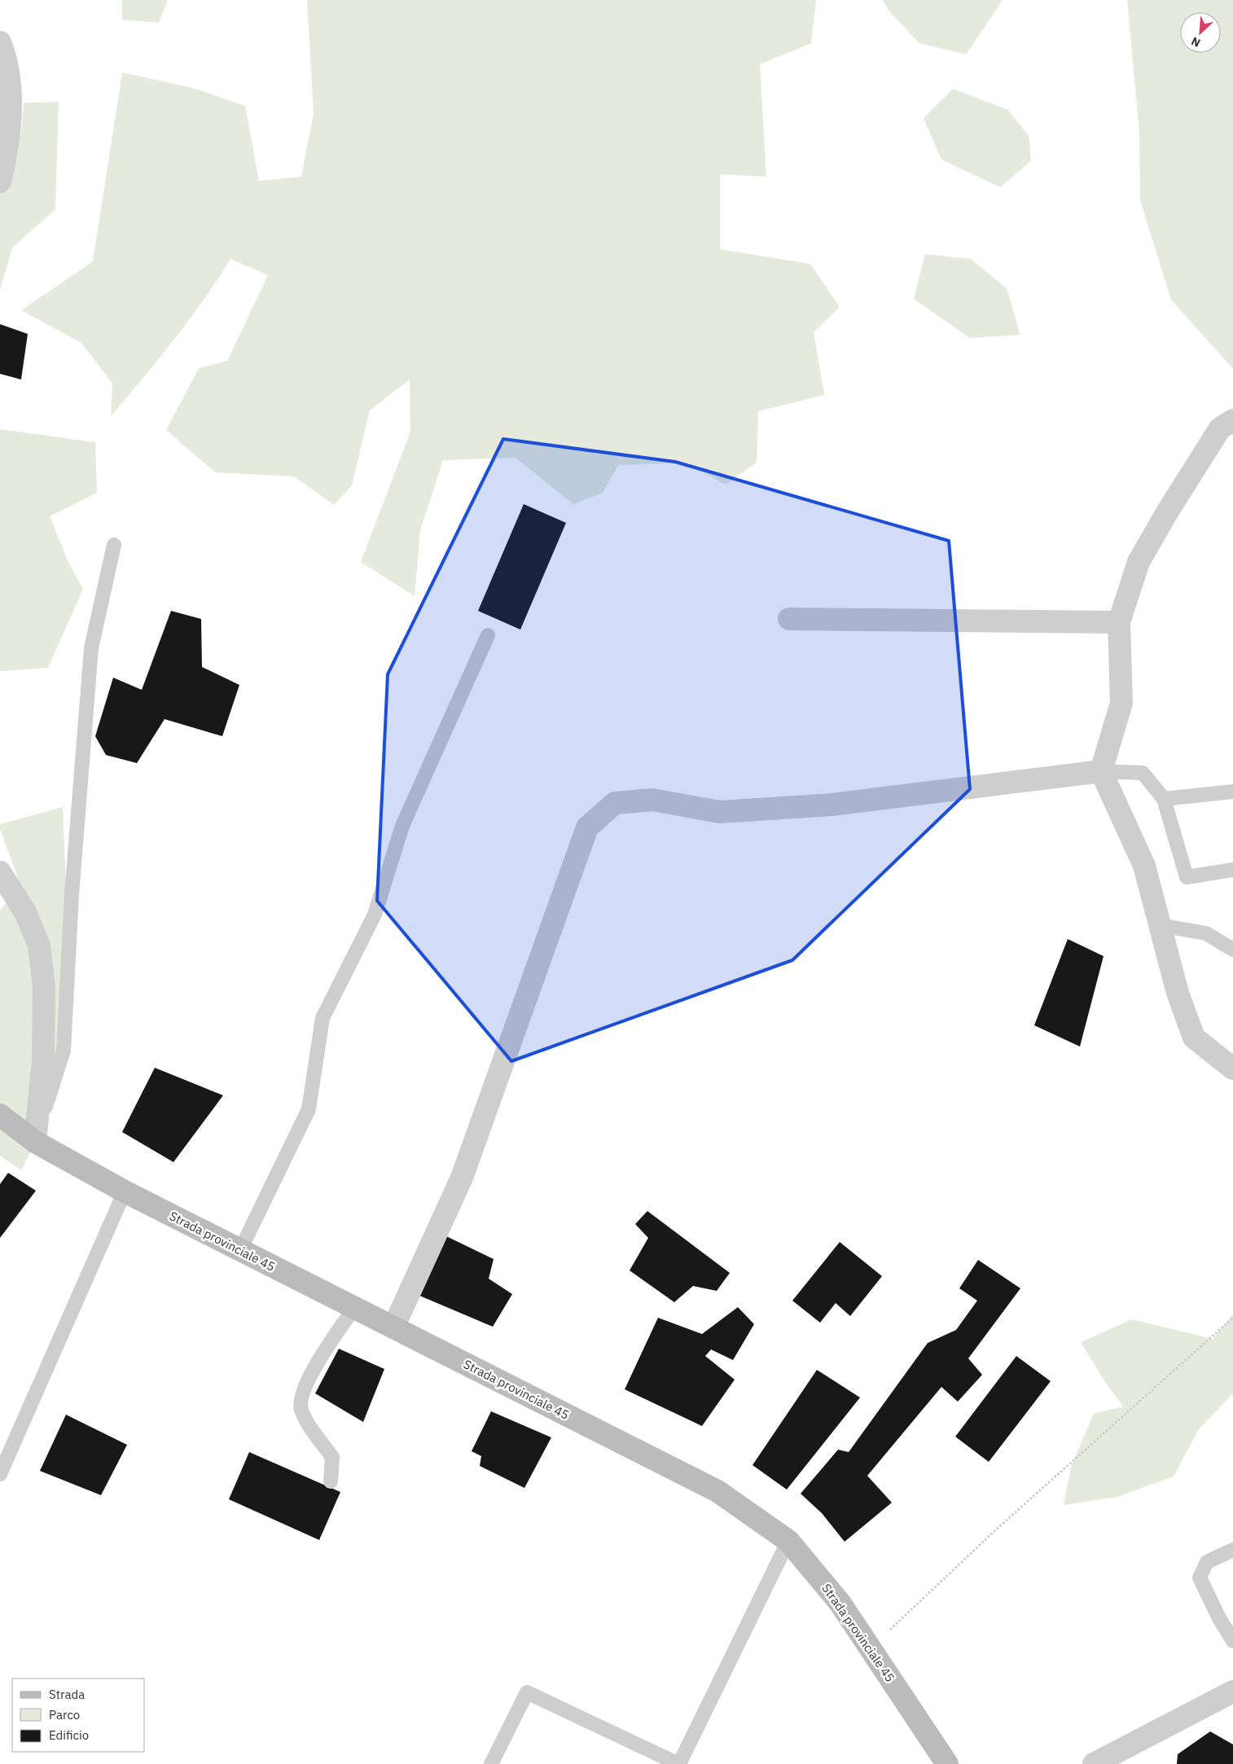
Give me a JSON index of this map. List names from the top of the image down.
{
  "streets": {
    "main road": ["Strada provinciale 45"]
  },
  "legend": ["Strada", "Parco", "Edificio"],
  "north": "bottom left"
}
